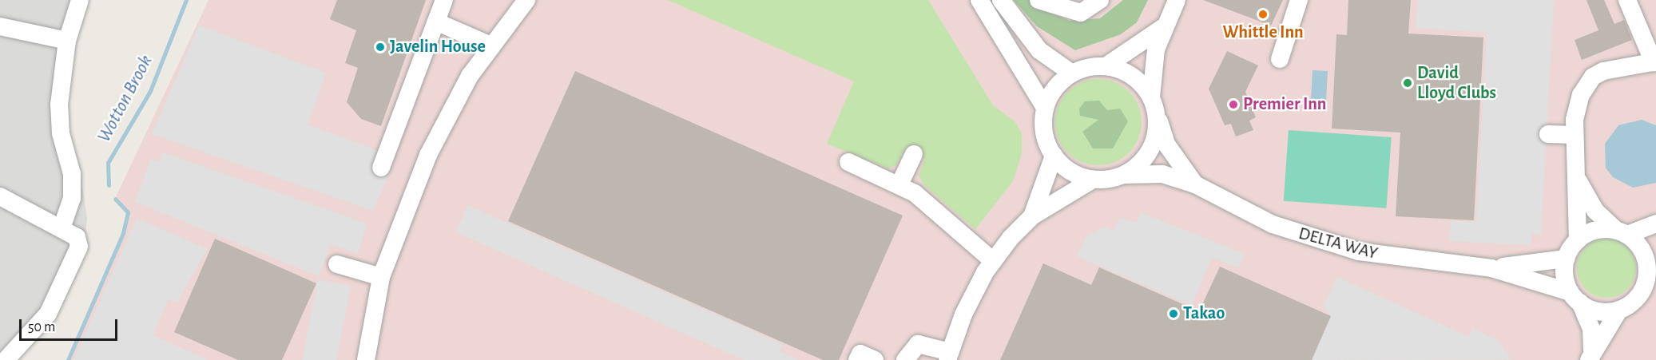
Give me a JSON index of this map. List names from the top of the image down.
{
  "streets": {
    "street": ["DELTA WAY"]
  },
  "water": ["Wotton Brook"],
  "places": [
    "Whittle Inn",
    "Javelin House",
    "David Lloyd Clubs",
    "Premier Inn",
    "Takao"
  ],
  "scale_bar": "50 m"
}
